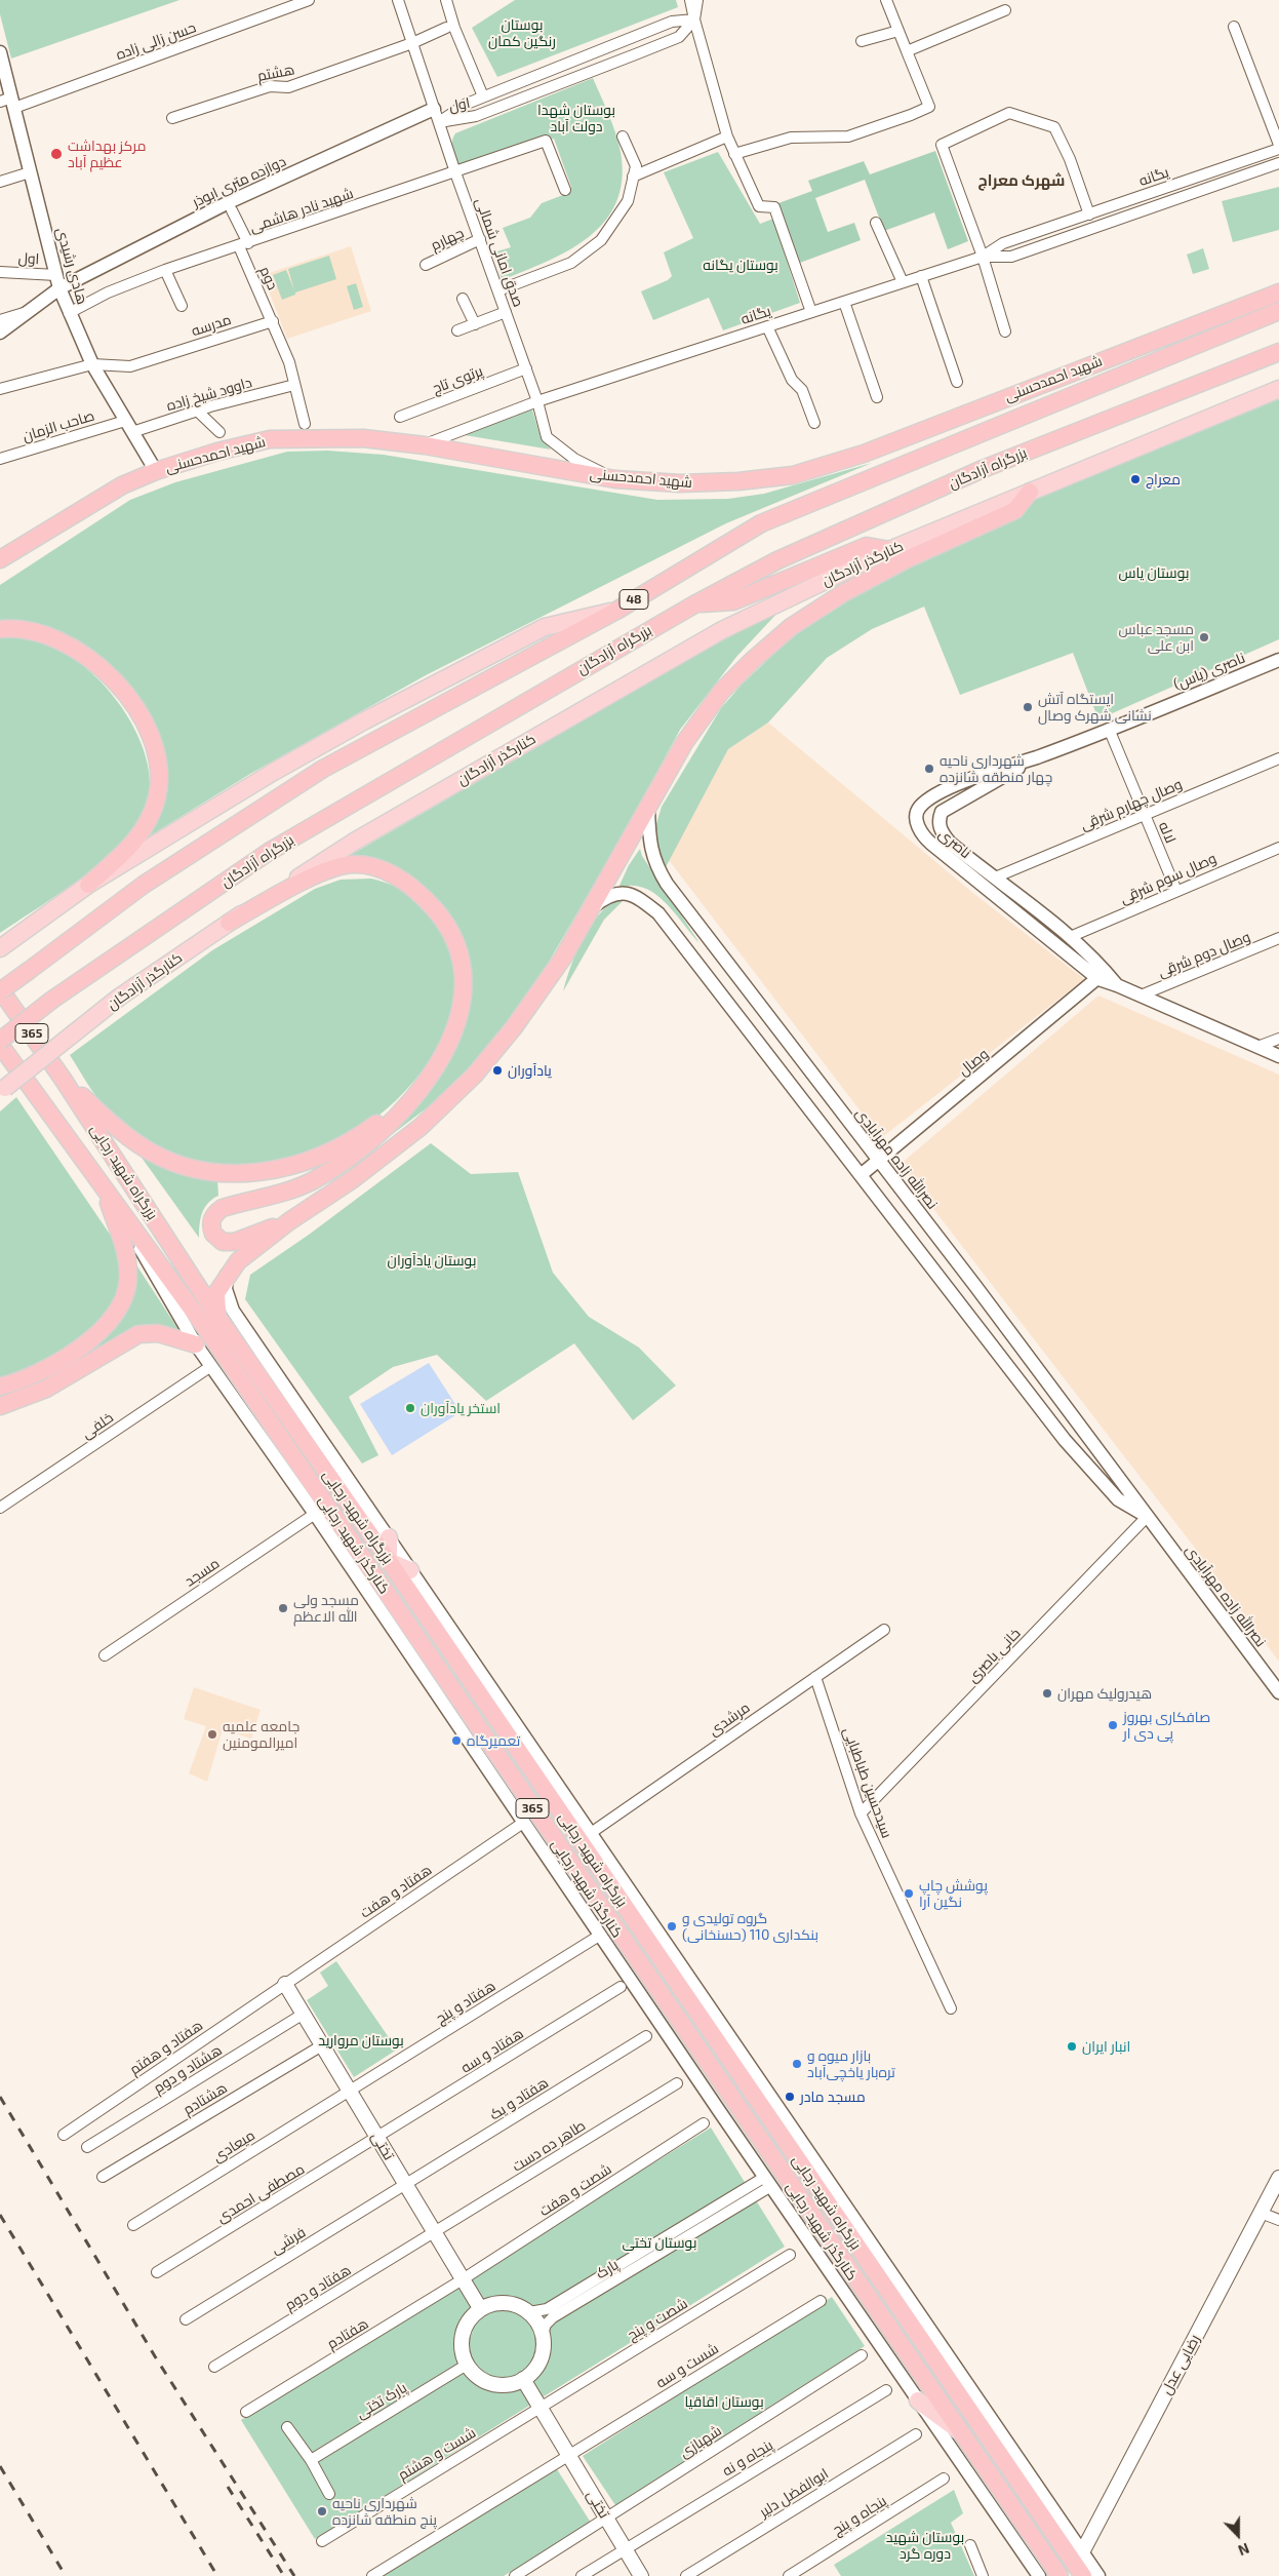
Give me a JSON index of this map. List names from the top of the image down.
{
  "streets": {
    "highway": [
      "شهید احمدحسنی",
      "بزرگراه آزادگان",
      "کنارگذر آزادگان",
      "48",
      "365",
      "بزرگراه شهید رجایی"
    ],
    "main road": ["تختی", "رضایی عدل"],
    "street": [
      "حسن زالی زاده",
      "هشتم",
      "اول",
      "یگانه",
      "دوازده متری ابوذر",
      "شهید نادر هاشمی",
      "چهارم",
      "صدق امانی شمالی",
      "هادی رشیدی",
      "دوم",
      "مدرسه",
      "پرتوی تاج",
      "داوود شیخ زاده",
      "صاحب الزمان",
      "ناصری (یاس)",
      "وصال چهارم شرقی",
      "لاله",
      "ناصری",
      "وصال سوم شرقی",
      "وصال دوم شرقی",
      "وصال",
      "نصرالله زاده مهرآبادی",
      "خلفی",
      "کنارگذر شهید رجایی",
      "مسجد",
      "خانی باصری",
      "مرشدی",
      "سیدحسین طباطبایی",
      "هفتاد و هفت",
      "هفتاد و پنج",
      "هفتاد و هفتم",
      "هفتاد و سه",
      "هشتاد و دوم",
      "هشتادم",
      "هفتاد و یک",
      "میعادی",
      "طاهر ده دست",
      "شصت و هفت",
      "مصطفی احمدی",
      "فرشی",
      "پارک",
      "هفتاد و دوم",
      "شصت و پنج",
      "هفتادم",
      "شست و سه",
      "پارک تختی",
      "شهبازی",
      "شست و هشتم",
      "پنجاه و نه",
      "ابوالفضل دلیر",
      "پنجاه و پنج"
    ]
  },
  "crossings": [
    ["حسن زالی زاده", "هادی رشیدی"],
    ["هشتم", "صدق امانی شمالی"],
    ["اول", "صدق امانی شمالی"],
    ["اول", "هادی رشیدی"],
    ["یگانه", "صدق امانی شمالی"],
    ["یگانه", "شهید احمدحسنی"],
    ["دوازده متری ابوذر", "صدق امانی شمالی"],
    ["دوازده متری ابوذر", "هادی رشیدی"],
    ["شهید نادر هاشمی", "صدق امانی شمالی"],
    ["شهید نادر هاشمی", "هادی رشیدی"],
    ["شهید نادر هاشمی", "دوم"],
    ["چهارم", "صدق امانی شمالی"],
    ["صدق امانی شمالی", "شهید احمدحسنی"],
    ["صدق امانی شمالی", "پرتوی تاج"],
    ["هادی رشیدی", "مدرسه"],
    ["هادی رشیدی", "شهید احمدحسنی"],
    ["هادی رشیدی", "داوود شیخ زاده"],
    ["هادی رشیدی", "صاحب الزمان"],
    ["دوم", "مدرسه"],
    ["داوود شیخ زاده", "صاحب الزمان"],
    ["کنارگذر آزادگان", "نصرالله زاده مهرآبادی"],
    ["کنارگذر آزادگان", "بزرگراه شهید رجایی"],
    ["48", "بزرگراه شهید رجایی"],
    ["ناصری (یاس)", "لاله"],
    ["ناصری (یاس)", "ناصری"],
    ["وصال چهارم شرقی", "لاله"],
    ["وصال چهارم شرقی", "ناصری"],
    ["لاله", "وصال سوم شرقی"],
    ["ناصری", "وصال سوم شرقی"],
    ["ناصری", "وصال دوم شرقی"],
    ["ناصری", "وصال"],
    ["وصال", "نصرالله زاده مهرآبادی"],
    ["نصرالله زاده مهرآبادی", "خانی باصری"],
    ["بزرگراه شهید رجایی", "کنارگذر شهید رجایی"],
    ["بزرگراه شهید رجایی", "مسجد"],
    ["خلفی", "کنارگذر شهید رجایی"],
    ["کنارگذر شهید رجایی", "مسجد"],
    ["کنارگذر شهید رجایی", "هفتاد و هفت"],
    ["کنارگذر شهید رجایی", "پارک"],
    ["خانی باصری", "سیدحسین طباطبایی"],
    ["مرشدی", "سیدحسین طباطبایی"],
    ["هفتاد و هفت", "هفتاد و هفتم"],
    ["هفتاد و هفت", "تختی"],
    ["هفتاد و پنج", "میعادی"],
    ["هفتاد و پنج", "تختی"],
    ["هفتاد و هفتم", "تختی"],
    ["هفتاد و سه", "تختی"],
    ["هفتاد و سه", "مصطفی احمدی"],
    ["هشتاد و دوم", "تختی"],
    ["هشتادم", "تختی"],
    ["هفتاد و یک", "تختی"],
    ["هفتاد و یک", "فرشی"],
    ["میعادی", "تختی"],
    ["تختی", "طاهر ده دست"],
    ["تختی", "شصت و هفت"],
    ["تختی", "مصطفی احمدی"],
    ["تختی", "فرشی"],
    ["تختی", "پارک"],
    ["تختی", "هفتاد و دوم"],
    ["تختی", "شصت و پنج"],
    ["تختی", "هفتادم"],
    ["تختی", "شست و سه"],
    ["تختی", "پارک تختی"],
    ["تختی", "شهبازی"],
    ["تختی", "شست و هشتم"],
    ["تختی", "پنجاه و نه"],
    ["طاهر ده دست", "هفتاد و دوم"],
    ["شصت و هفت", "هفتادم"],
    ["پارک", "پارک تختی"],
    ["شصت و پنج", "شست و هشتم"]
  ],
  "districts": ["شهرک معراج"],
  "parks": [
    "بوستان رنگین کمان",
    "بوستان شهدا دولت آباد",
    "بوستان یگانه",
    "بوستان یاس",
    "بوستان یادآوران",
    "بوستان مروارید",
    "بوستان تختی",
    "بوستان اقاقیا",
    "بوستان شهید دوره گرد"
  ],
  "places": [
    "مرکز بهداشت عظیم آباد",
    "معراج",
    "مسجد عباس ابن علی",
    "ایستگاه آتش نشانی شهرک وصال",
    "شهرداری ناحیه چهار منطقه شانزده",
    "یادآوران",
    "استخر یادآوران",
    "مسجد ولی الله الاعظم",
    "هیدرولیک مهران",
    "صافکاری بهروز پی دی ار",
    "جامعه علمیه امیرالمومنین",
    "تعمیرگاه",
    "پوشش چاپ نگین آرا",
    "گروه تولیدی و بنکداری 110 (حسنخانی)",
    "انبار ایران",
    "بازار میوه و تره‌بار یاخچی‌آباد",
    "مسجد مادر",
    "شهرداری ناحیه پنج منطقه شانزده"
  ],
  "north": "bottom"
}
